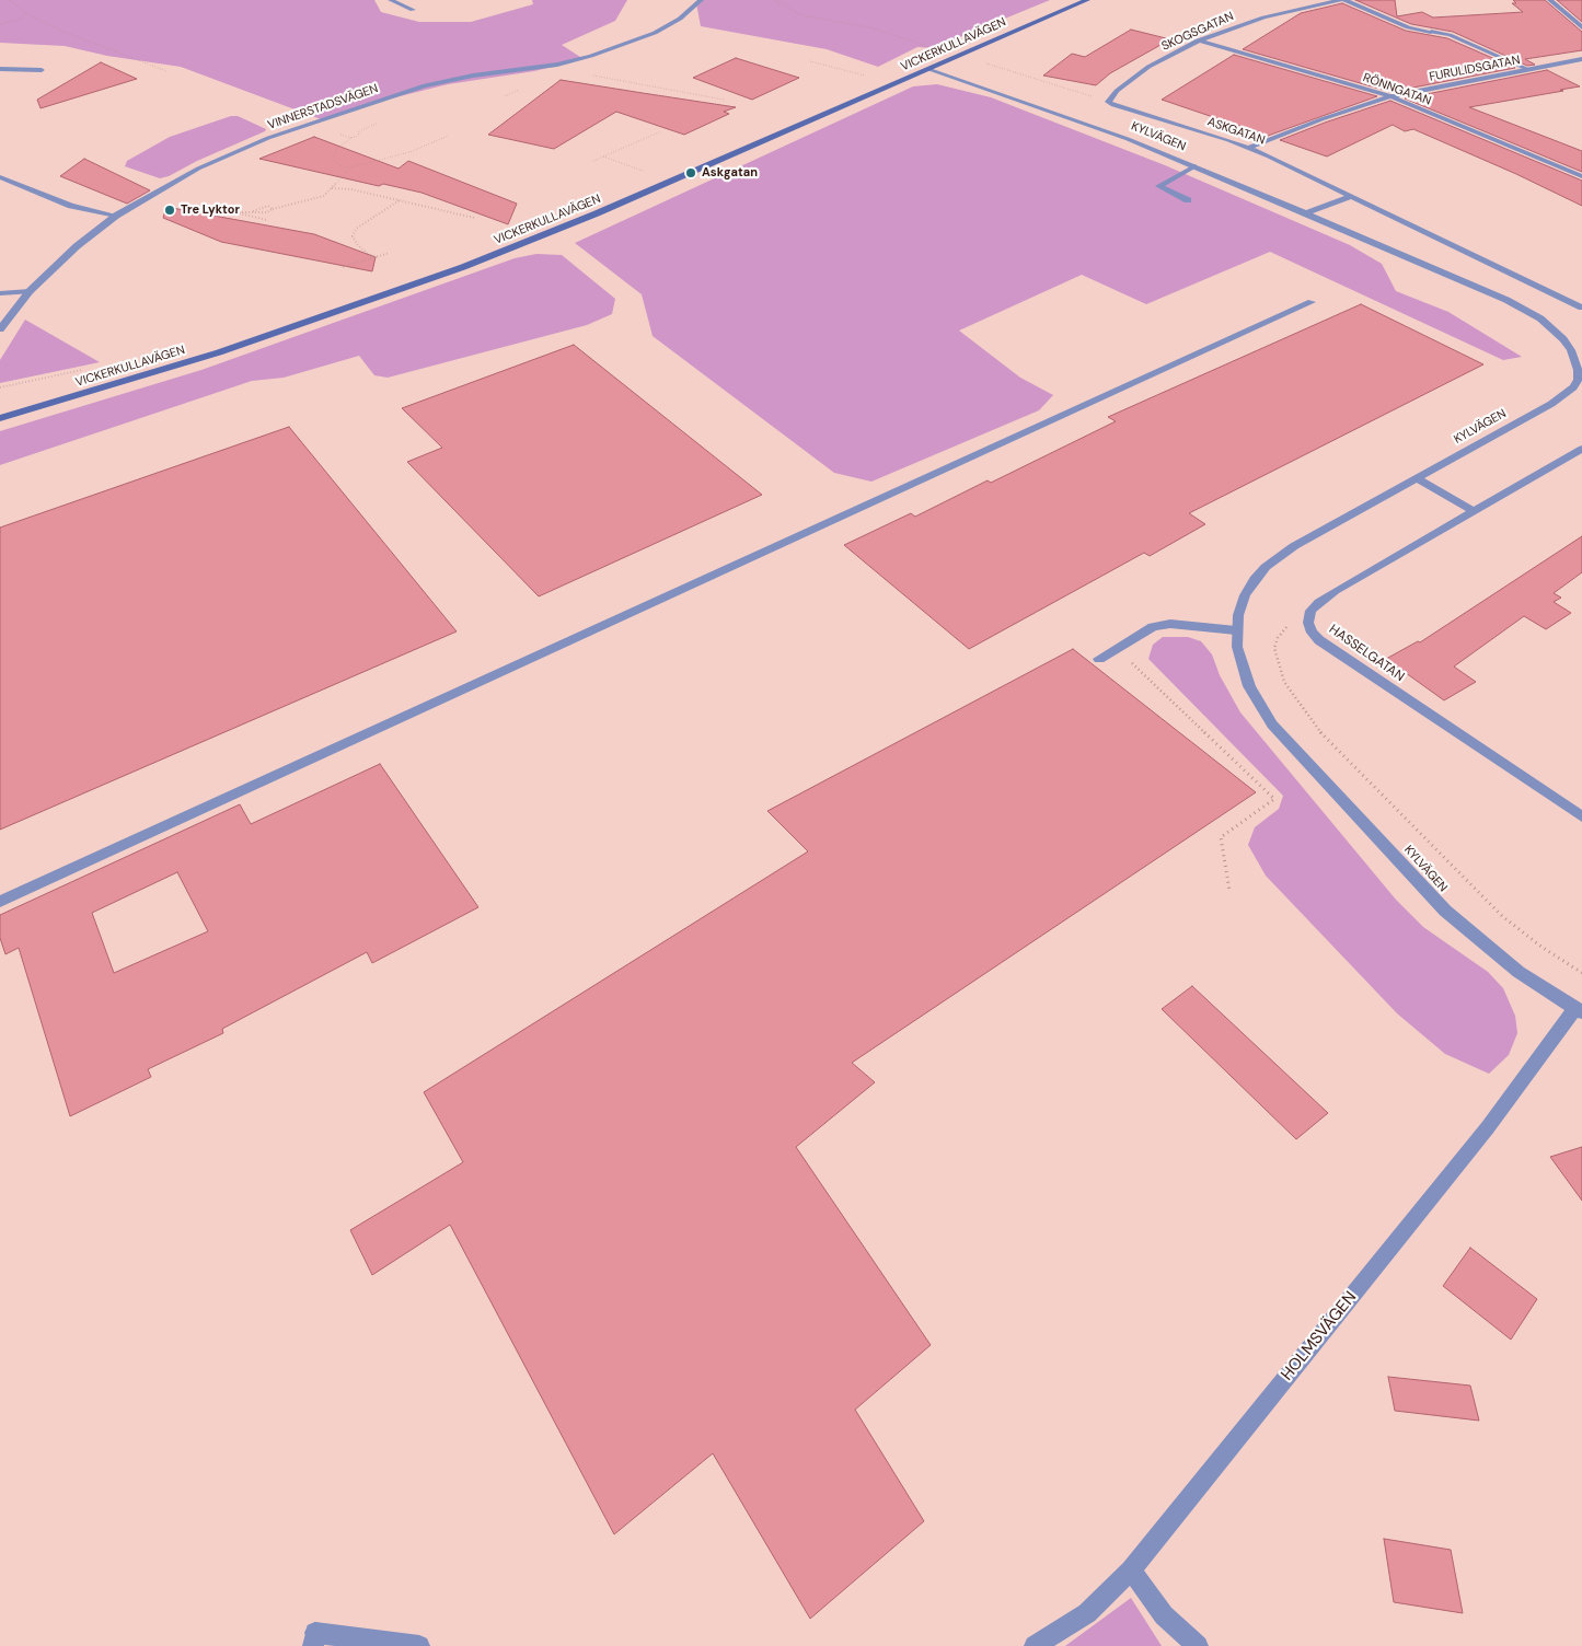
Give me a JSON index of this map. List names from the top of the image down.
{
  "streets": {
    "main road": ["VICKERKULLAVÄGEN"],
    "street": [
      "SKOGSGATAN",
      "FURULIDSGATAN",
      "RÖNNGATAN",
      "VINNERSTADSVÄGEN",
      "ASKGATAN",
      "KYLVÄGEN",
      "HASSELGATAN",
      "HOLMSVÄGEN"
    ]
  },
  "crossings": [
    ["SKOGSGATAN", "FURULIDSGATAN"],
    ["SKOGSGATAN", "RÖNNGATAN"],
    ["SKOGSGATAN", "ASKGATAN"],
    ["VICKERKULLAVÄGEN", "KYLVÄGEN"],
    ["FURULIDSGATAN", "RÖNNGATAN"],
    ["FURULIDSGATAN", "ASKGATAN"],
    ["KYLVÄGEN", "HOLMSVÄGEN"]
  ],
  "places": ["Askgatan", "Tre Lyktor"]
}
